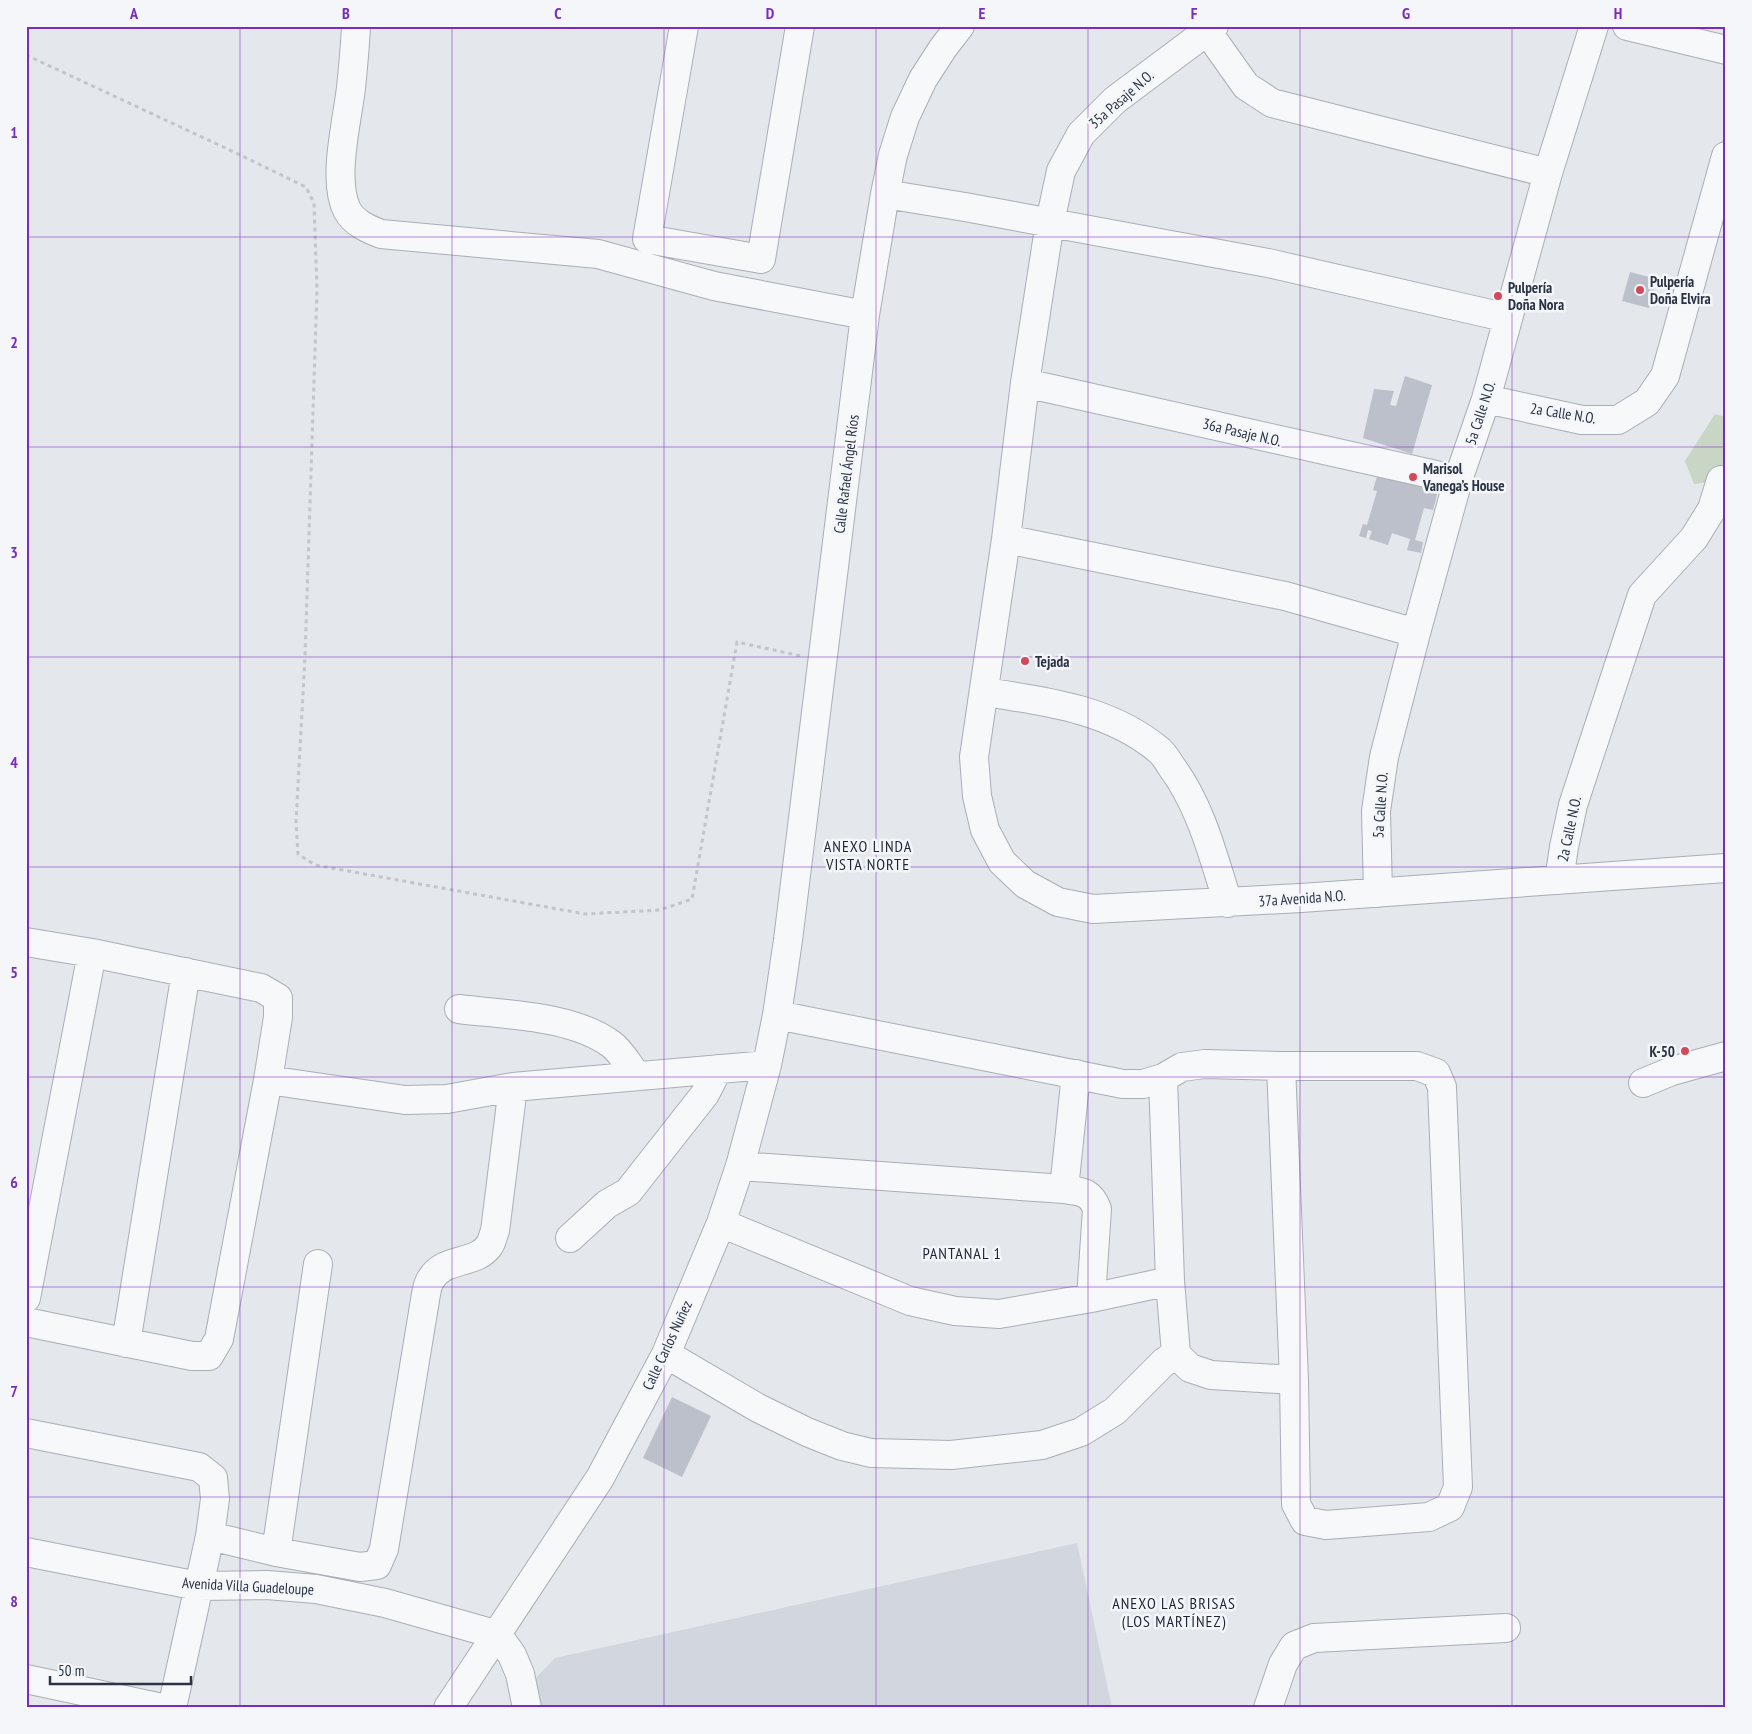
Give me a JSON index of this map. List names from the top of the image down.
{
  "streets": {
    "street": [
      "35a Pasaje N.O.",
      "5a Calle N.O.",
      "2a Calle N.O.",
      "36a Pasaje N.O.",
      "Calle Rafael Ángel Ríos",
      "37a Avenida N.O.",
      "Calle Carlos Nuñez",
      "Avenida Villa Guadeloupe"
    ]
  },
  "crossings": [
    ["35a Pasaje N.O.", "36a Pasaje N.O."],
    ["35a Pasaje N.O.", "37a Avenida N.O."],
    ["5a Calle N.O.", "2a Calle N.O."],
    ["5a Calle N.O.", "36a Pasaje N.O."],
    ["5a Calle N.O.", "37a Avenida N.O."],
    ["2a Calle N.O.", "37a Avenida N.O."],
    ["Calle Rafael Ángel Ríos", "Calle Carlos Nuñez"],
    ["Calle Carlos Nuñez", "Avenida Villa Guadeloupe"]
  ],
  "districts": ["ANEXO LINDA VISTA NORTE", "PANTANAL 1", "ANEXO LAS BRISAS (LOS MARTÍNEZ)"],
  "places": [
    "Pulpería Doña Elvira",
    "Pulpería Doña Nora",
    "Marisol Vanega’s House",
    "Tejada",
    "K-50"
  ],
  "scale_bar": "50 m",
  "grid": {
    "columns": [
      "A",
      "B",
      "C",
      "D",
      "E",
      "F",
      "G",
      "H"
    ],
    "rows": [
      "1",
      "2",
      "3",
      "4",
      "5",
      "6",
      "7",
      "8"
    ]
  }
}
